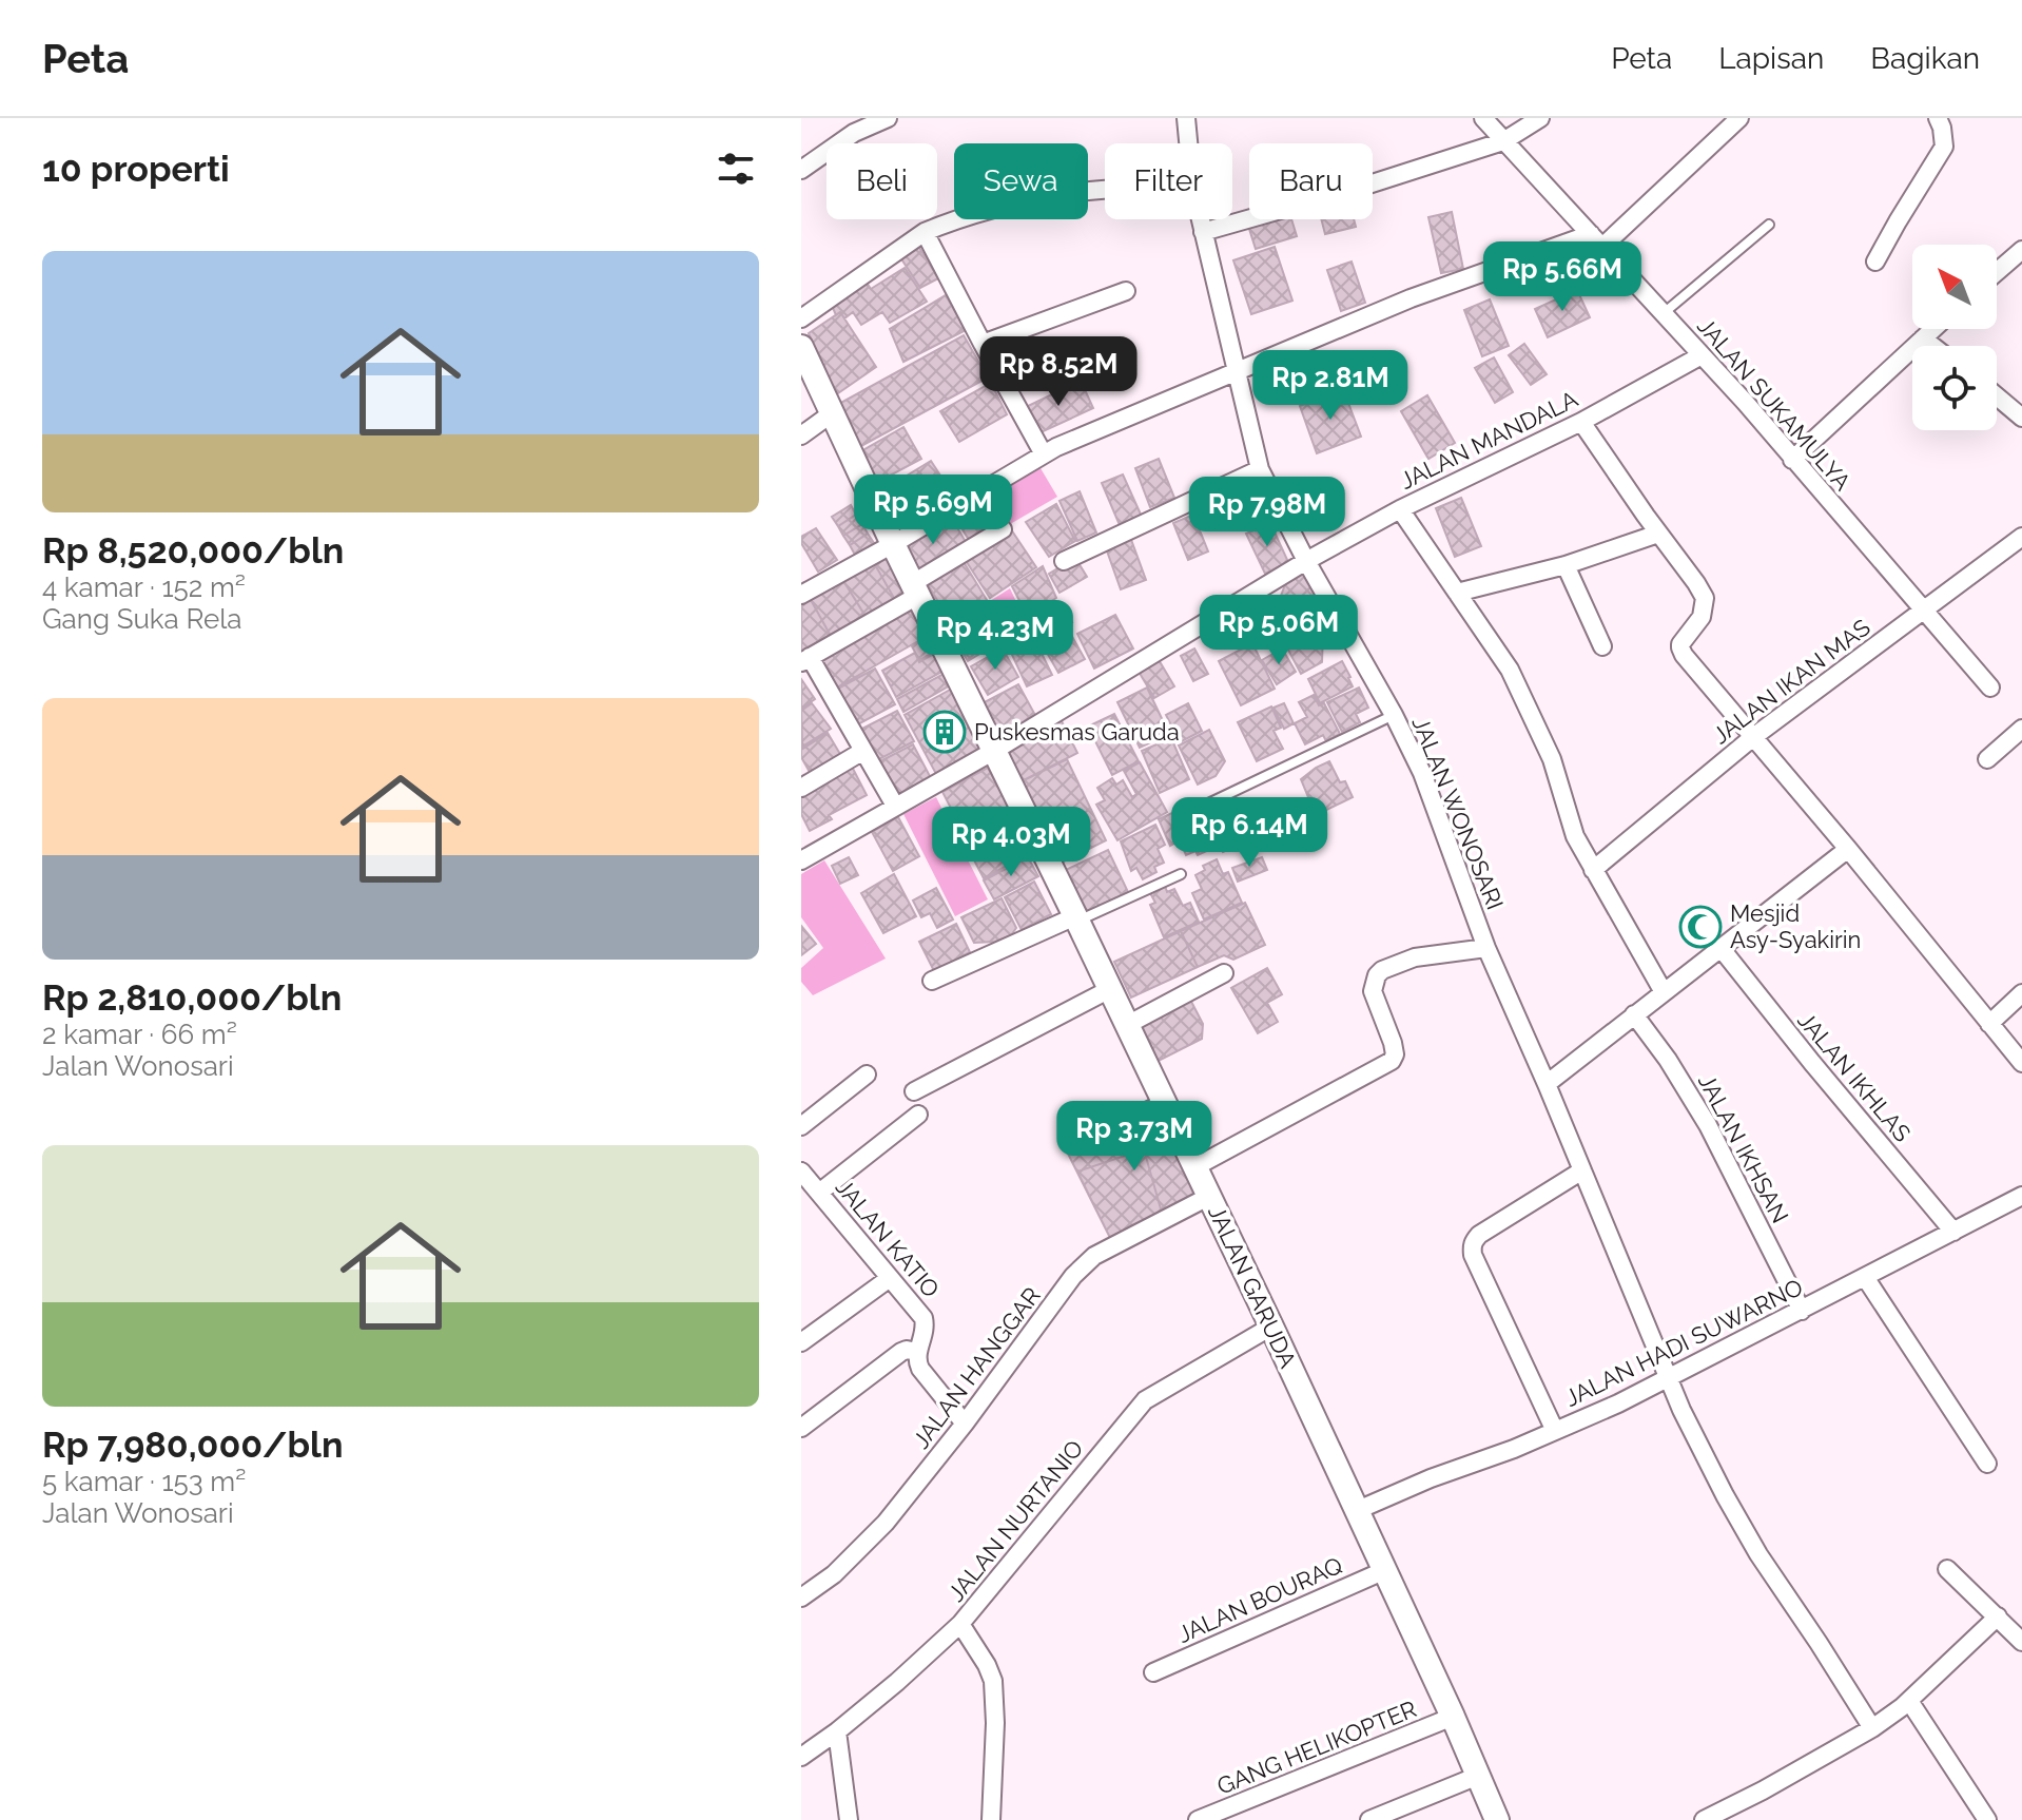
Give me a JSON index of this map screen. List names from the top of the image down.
{
  "streets": {
    "street": [
      "JALAN SUKAMULYA",
      "JALAN MANDALA",
      "JALAN IKAN MAS",
      "JALAN WONOSARI",
      "JALAN IKHLAS",
      "JALAN IKHSAN",
      "JALAN KATIO",
      "JALAN GARUDA",
      "JALAN HADI SUWARNO",
      "JALAN HANGGAR",
      "JALAN NURTANIO",
      "JALAN BOURAQ",
      "GANG HELIKOPTER"
    ]
  },
  "crossings": [
    ["JALAN SUKAMULYA", "JALAN MANDALA"],
    ["JALAN SUKAMULYA", "JALAN IKAN MAS"],
    ["JALAN MANDALA", "JALAN WONOSARI"],
    ["JALAN MANDALA", "JALAN GARUDA"],
    ["JALAN WONOSARI", "JALAN HADI SUWARNO"],
    ["JALAN IKHLAS", "JALAN HADI SUWARNO"],
    ["JALAN IKHSAN", "JALAN HADI SUWARNO"],
    ["JALAN KATIO", "JALAN HANGGAR"],
    ["JALAN GARUDA", "JALAN HADI SUWARNO"],
    ["JALAN GARUDA", "JALAN HANGGAR"],
    ["JALAN GARUDA", "JALAN NURTANIO"],
    ["JALAN GARUDA", "JALAN BOURAQ"],
    ["JALAN GARUDA", "GANG HELIKOPTER"]
  ],
  "places": {
    "building": ["Puskesmas Garuda"],
    "mosque": ["Mesjid Asy-Syakirin"]
  },
  "north": "top left",
  "page": {
    "header": "Peta",
    "nav": ["Peta", "Lapisan", "Bagikan"],
    "heading": "10 properti",
    "chip": [
      "Beli",
      "Sewa",
      "Filter",
      "Baru"
    ],
    "list": [
      {
        "name": "Rp 8,520,000/bln",
        "note": "4 kamar · 152 m² · Gang Suka Rela"
      },
      {
        "name": "Rp 2,810,000/bln",
        "note": "2 kamar · 66 m² · Jalan Wonosari"
      },
      {
        "name": "Rp 7,980,000/bln",
        "note": "5 kamar · 153 m² · Jalan Wonosari"
      }
    ],
    "price": [
      "Rp 5.66M",
      "Rp 8.52M",
      "Rp 2.81M",
      "Rp 5.69M",
      "Rp 7.98M",
      "Rp 5.06M",
      "Rp 4.23M",
      "Rp 6.14M",
      "Rp 4.03M",
      "Rp 3.73M"
    ]
  }
}
